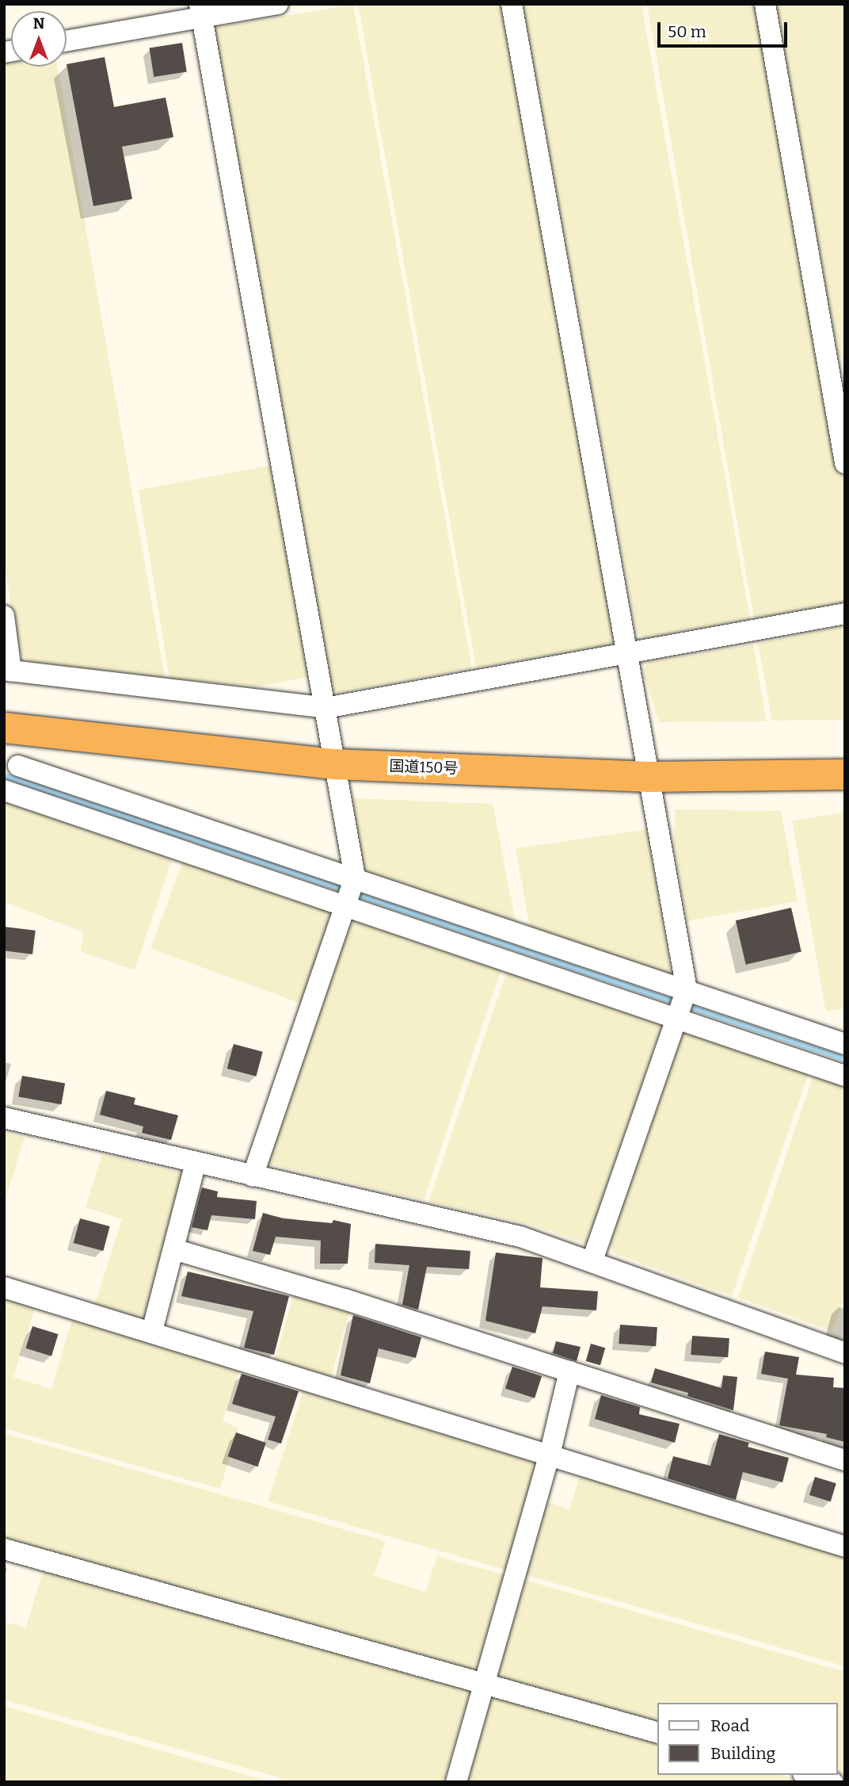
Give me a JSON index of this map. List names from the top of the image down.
{
  "streets": {
    "highway": ["国道150号"]
  },
  "legend": ["Road", "Building"],
  "scale_bar": "50 m",
  "north": "top"
}
